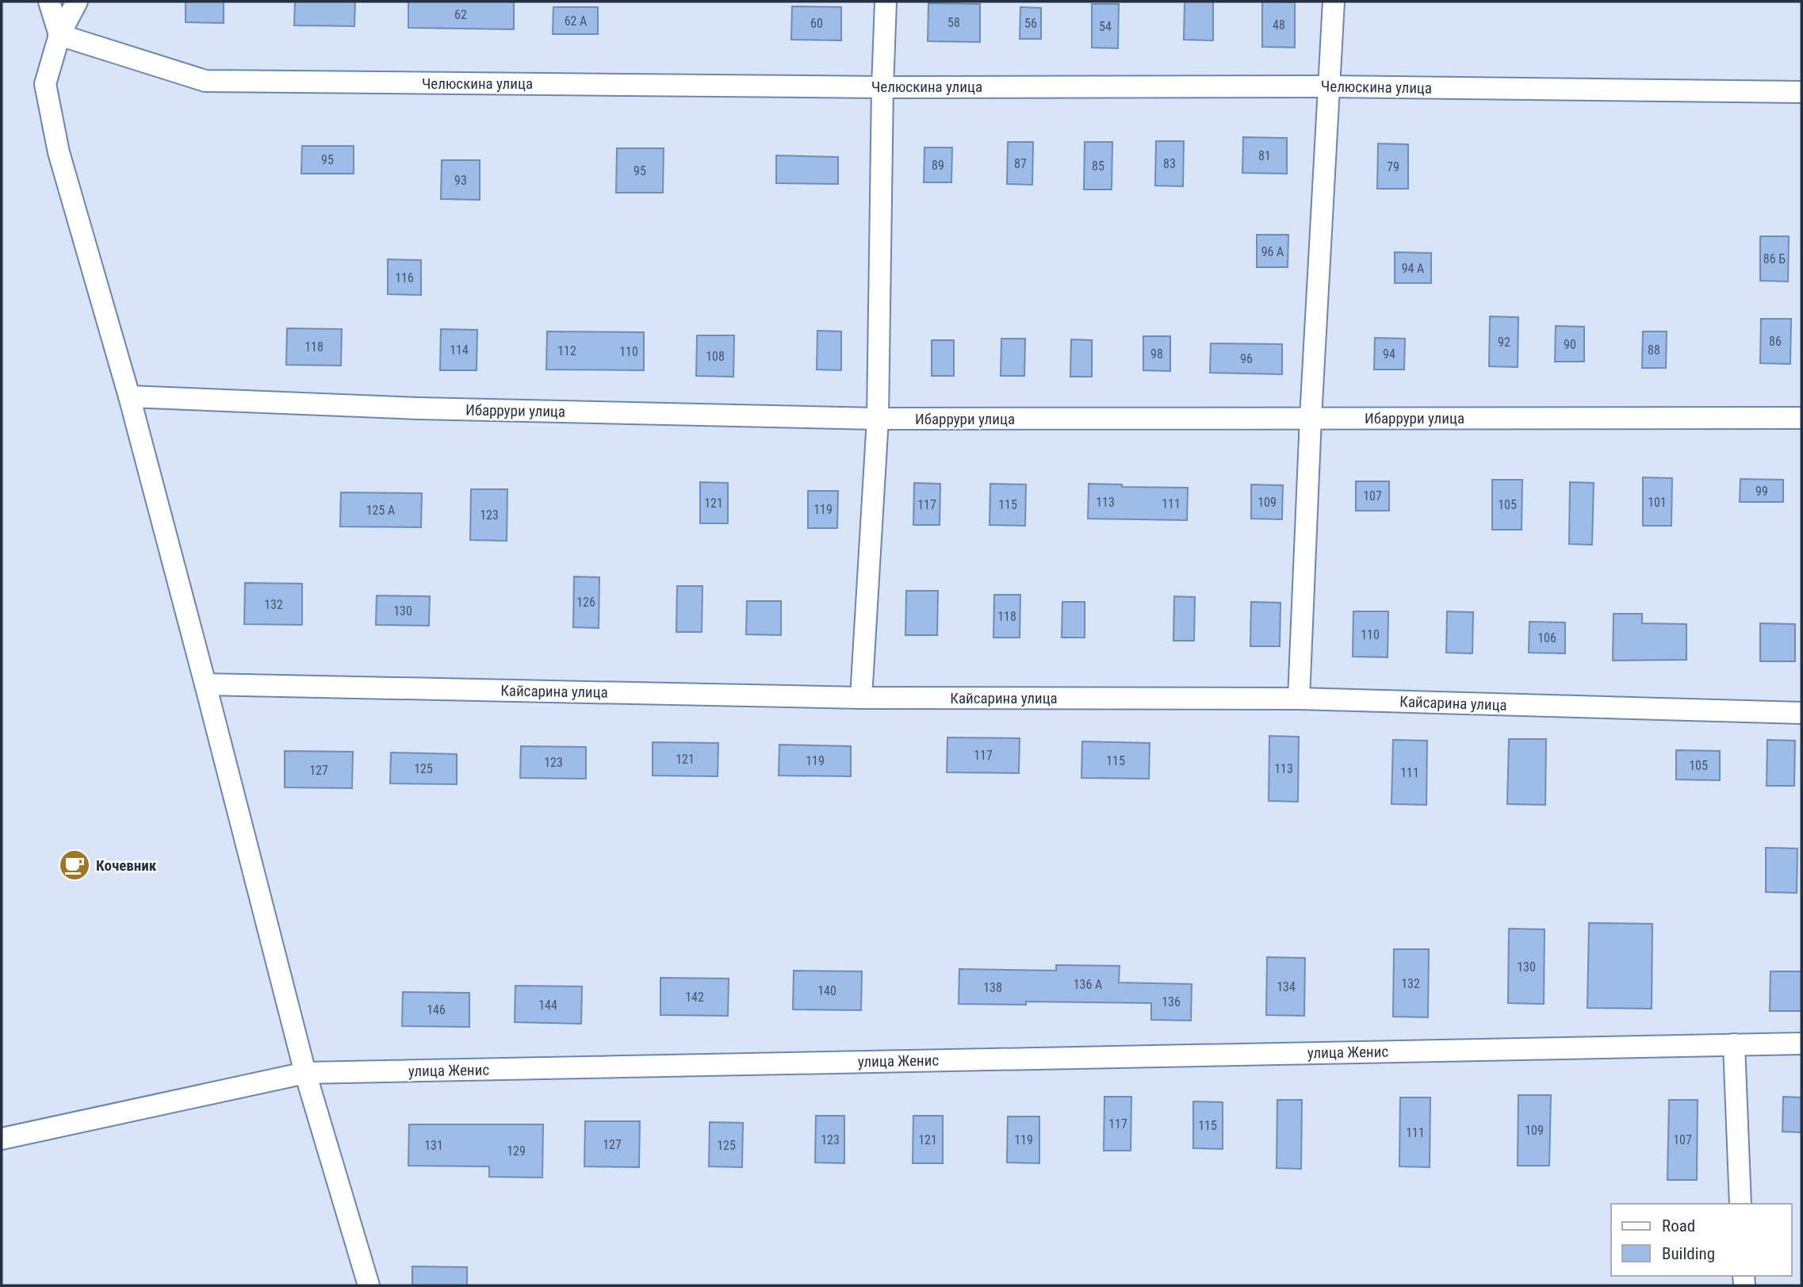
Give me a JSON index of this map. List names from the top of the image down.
{
  "streets": {
    "street": [
      "Челюскина улица",
      "Ибаррури улица",
      "Кайсарина улица",
      "улица Женис"
    ]
  },
  "places": {
    "cafe": ["Кочевник"]
  },
  "house_numbers": [
    "62",
    "62 А",
    "58",
    "60",
    "56",
    "48",
    "54",
    "81",
    "95",
    "87",
    "83",
    "89",
    "85",
    "79",
    "95",
    "93",
    "96 А",
    "86 Б",
    "94 А",
    "116",
    "86",
    "92",
    "90",
    "118",
    "114",
    "88",
    "112",
    "110",
    "98",
    "94",
    "108",
    "96",
    "99",
    "107",
    "113",
    "109",
    "101",
    "121",
    "111",
    "117",
    "115",
    "105",
    "119",
    "125 А",
    "123",
    "126",
    "132",
    "130",
    "118",
    "110",
    "106",
    "117",
    "121",
    "119",
    "115",
    "123",
    "105",
    "125",
    "113",
    "127",
    "111",
    "130",
    "132",
    "136 А",
    "134",
    "138",
    "140",
    "142",
    "136",
    "144",
    "146",
    "117",
    "115",
    "109",
    "111",
    "123",
    "121",
    "119",
    "107",
    "127",
    "131",
    "125",
    "129"
  ],
  "legend": ["Road", "Building"]
}
